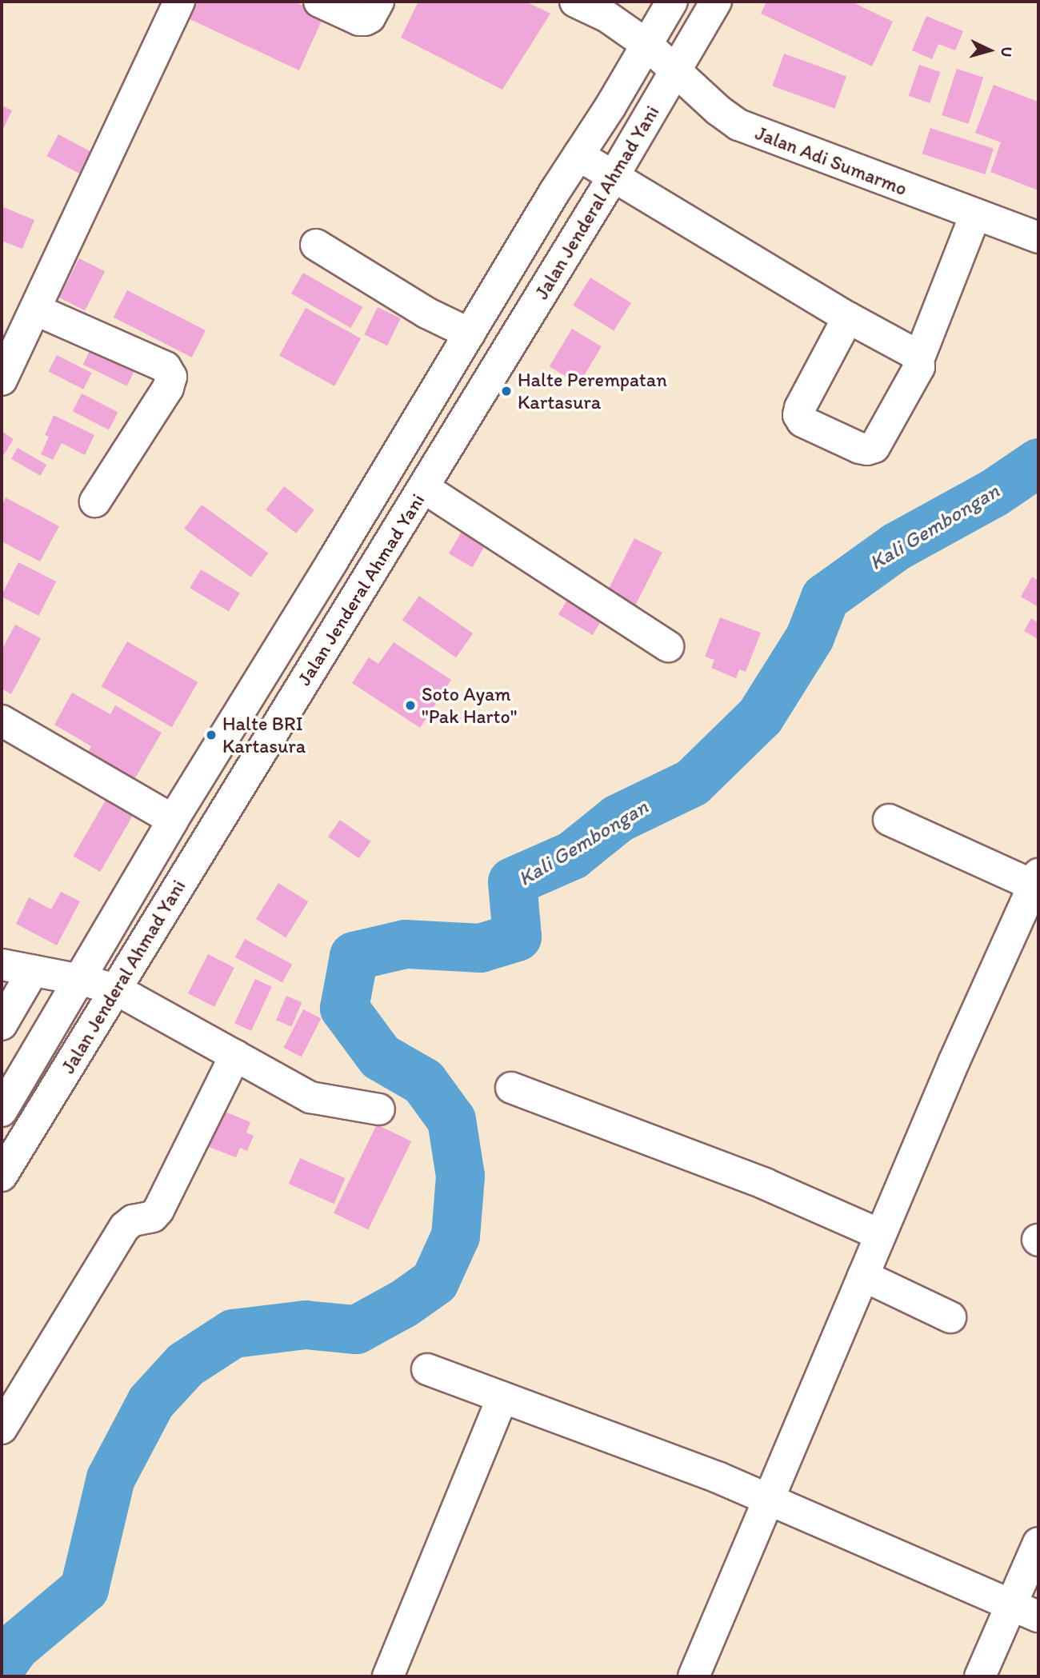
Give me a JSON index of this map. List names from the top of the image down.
{
  "streets": {
    "main road": ["Jalan Adi Sumarmo", "Jalan Jenderal Ahmad Yani"]
  },
  "crossings": [
    ["Jalan Adi Sumarmo", "Jalan Jenderal Ahmad Yani"]
  ],
  "water": ["Kali Gembongan"],
  "places": ["Halte Perempatan Kartasura", "Soto Ayam \"Pak Harto\"", "Halte BRI Kartasura"],
  "north": "right"
}
